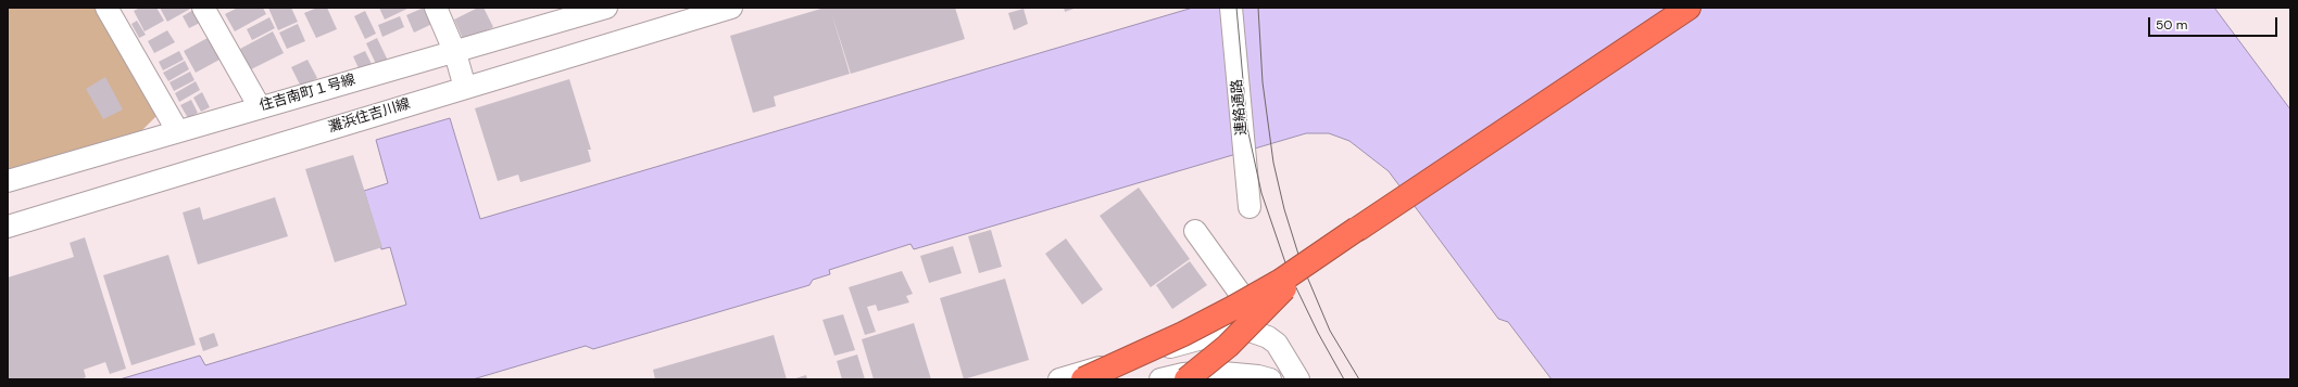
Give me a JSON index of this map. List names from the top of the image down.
{
  "streets": {
    "street": ["住吉南町１号線", "連絡通路", "灘浜住吉川線"]
  },
  "scale_bar": "50 m"
}
